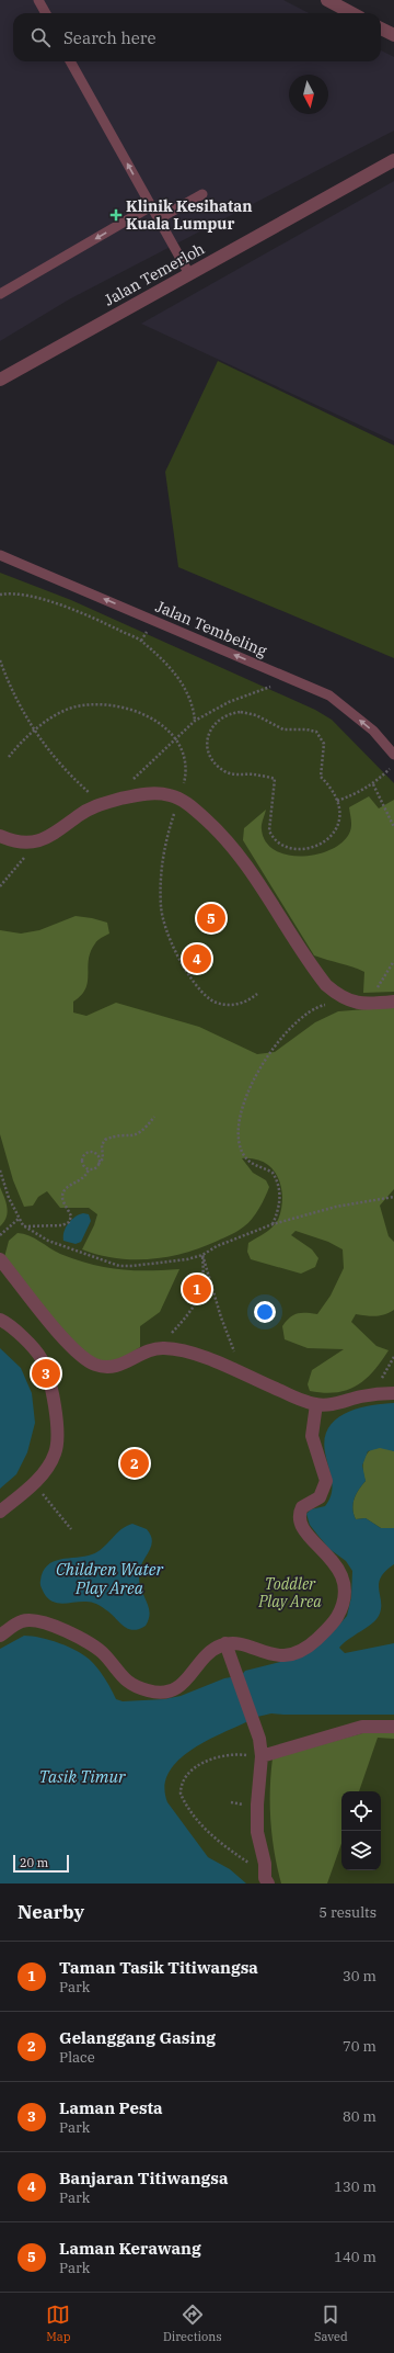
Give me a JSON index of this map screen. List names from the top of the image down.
{
  "streets": {
    "street": ["Jalan Temerloh"],
    "lane": ["Jalan Tembeling"]
  },
  "one_way": ["Jalan Tembeling"],
  "water": ["Children Water Play Area", "Tasik Timur"],
  "parks": ["Toddler Play Area"],
  "places": {
    "health": ["Klinik Kesihatan Kuala Lumpur"]
  },
  "scale_bar": "20 m",
  "north": "bottom",
  "page": {
    "search": "Search here",
    "pins": [
      "5",
      "4",
      "1",
      "3",
      "2"
    ],
    "scale": "20 m",
    "heading": ["Nearby", "5 results"],
    "list": [
      {
        "mark": "1",
        "name": "Taman Tasik Titiwangsa",
        "note": "Park",
        "value": "30 m"
      },
      {
        "mark": "2",
        "name": "Gelanggang Gasing",
        "note": "Place",
        "value": "70 m"
      },
      {
        "mark": "3",
        "name": "Laman Pesta",
        "note": "Park",
        "value": "80 m"
      },
      {
        "mark": "4",
        "name": "Banjaran Titiwangsa",
        "note": "Park",
        "value": "130 m"
      },
      {
        "mark": "5",
        "name": "Laman Kerawang",
        "note": "Park",
        "value": "140 m"
      }
    ],
    "nav": ["Map", "Directions", "Saved"]
  }
}
